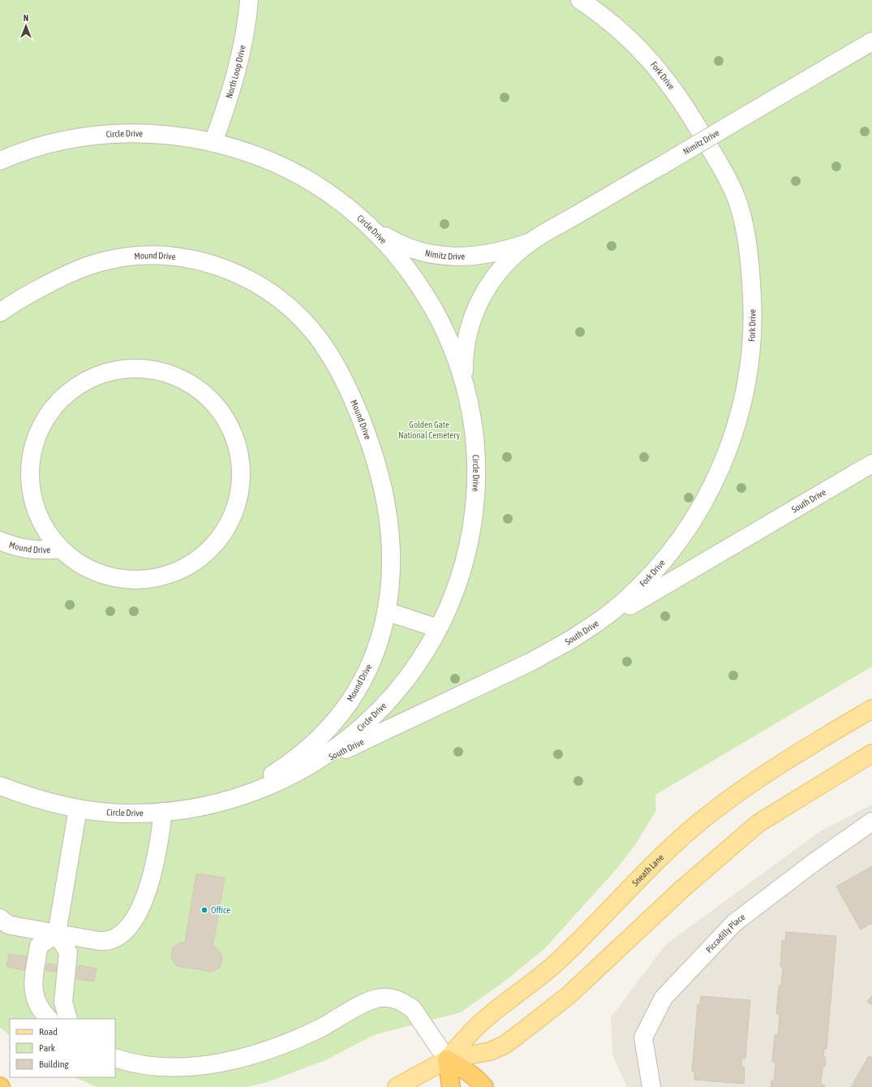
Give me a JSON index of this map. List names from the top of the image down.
{
  "streets": {
    "main road": ["Sneath Lane"],
    "street": [
      "North Loop Drive",
      "Fork Drive",
      "Circle Drive",
      "Nimitz Drive",
      "Mound Drive",
      "South Drive",
      "Piccadilly Place"
    ]
  },
  "crossings": [
    ["North Loop Drive", "Circle Drive"],
    ["Fork Drive", "South Drive"],
    ["Circle Drive", "Nimitz Drive"],
    ["Circle Drive", "Mound Drive"],
    ["Circle Drive", "South Drive"]
  ],
  "parks": ["Golden Gate National Cemetery"],
  "places": ["Office"],
  "legend": ["Road", "Park", "Building"],
  "north": "top"
}
